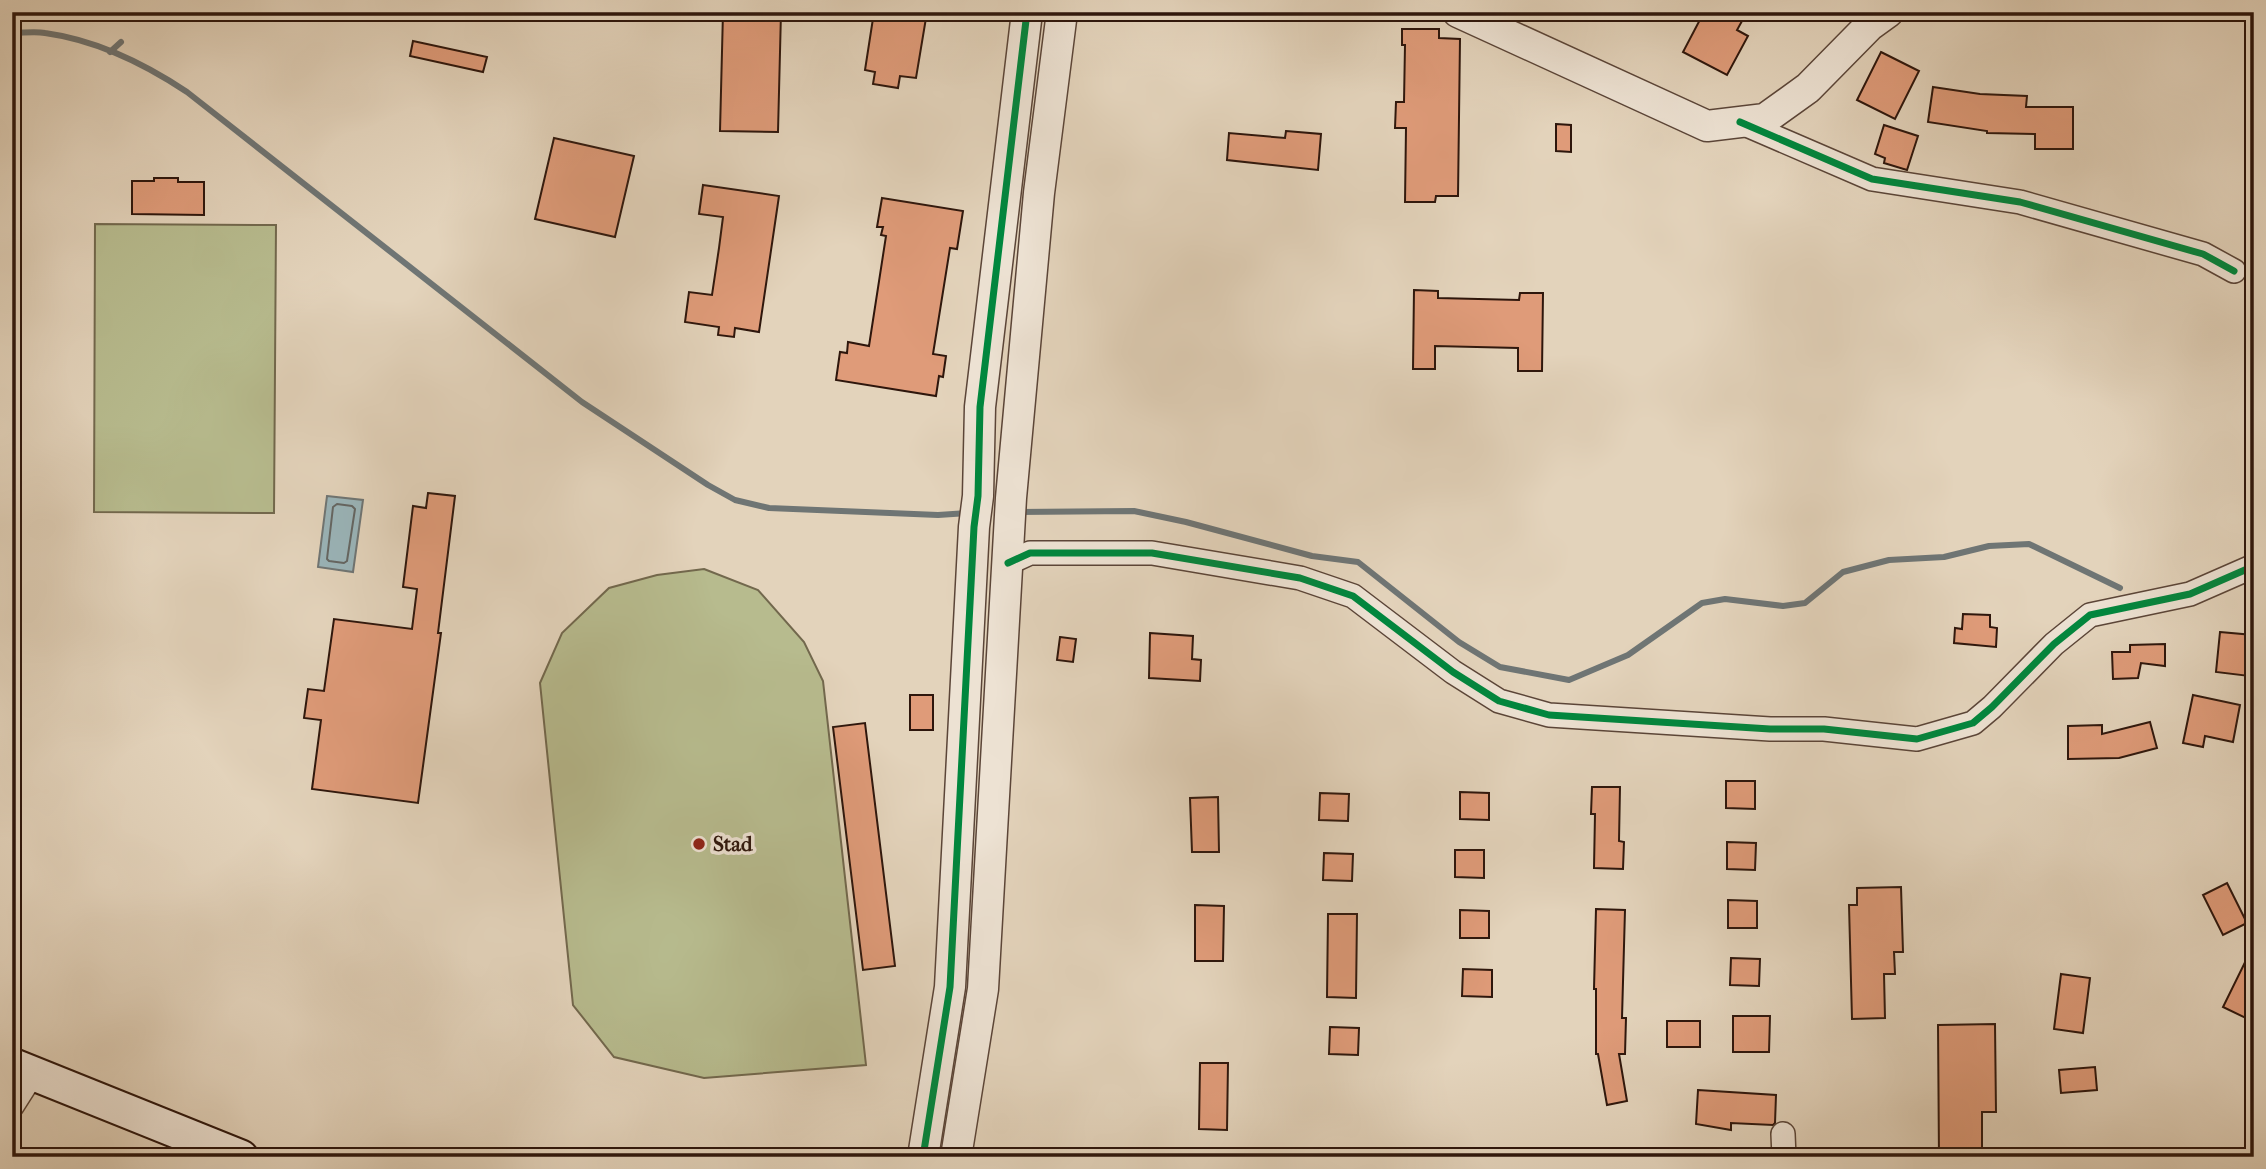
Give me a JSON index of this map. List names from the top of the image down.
{
  "places": ["Stad"]
}
